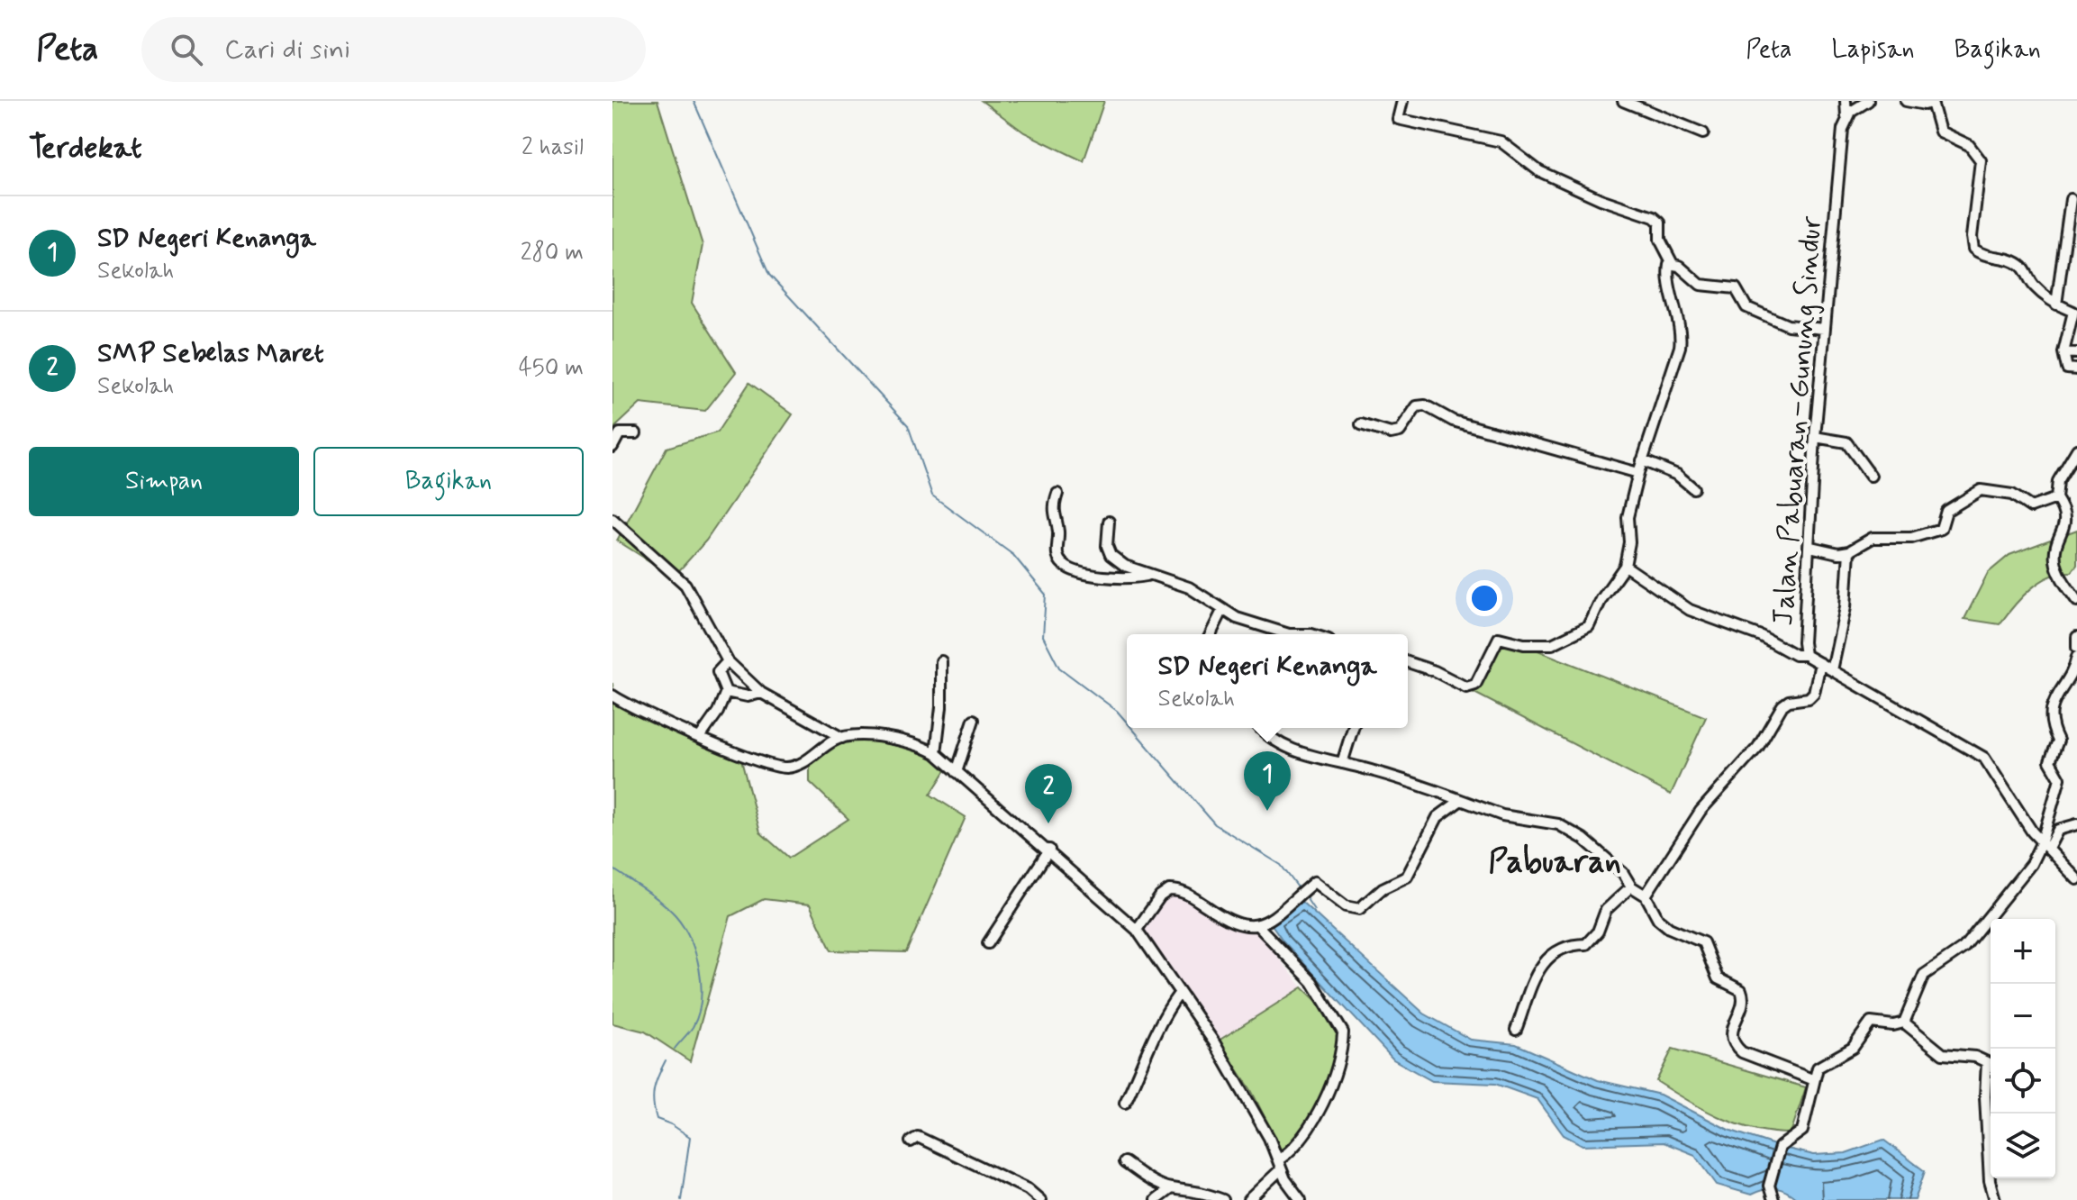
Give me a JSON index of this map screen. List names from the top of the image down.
{
  "streets": {
    "street": ["Jalan Pabuaran–Gunung Sindur"]
  },
  "districts": ["Pabuaran"],
  "page": {
    "header": "Peta",
    "search": "Cari di sini",
    "nav": ["Peta", "Lapisan", "Bagikan"],
    "heading": ["Terdekat", "2 hasil"],
    "list": [
      {
        "mark": "1",
        "name": "SD Negeri Kenanga",
        "note": "Sekolah",
        "value": "280 m"
      },
      {
        "mark": "2",
        "name": "SMP Sebelas Maret",
        "note": "Sekolah",
        "value": "450 m"
      }
    ],
    "buttons": ["Simpan", "Bagikan"],
    "popup": ["SD Negeri Kenanga", "Sekolah"],
    "pins": ["1", "2"],
    "map_buttons": ["+", "−"]
  }
}
